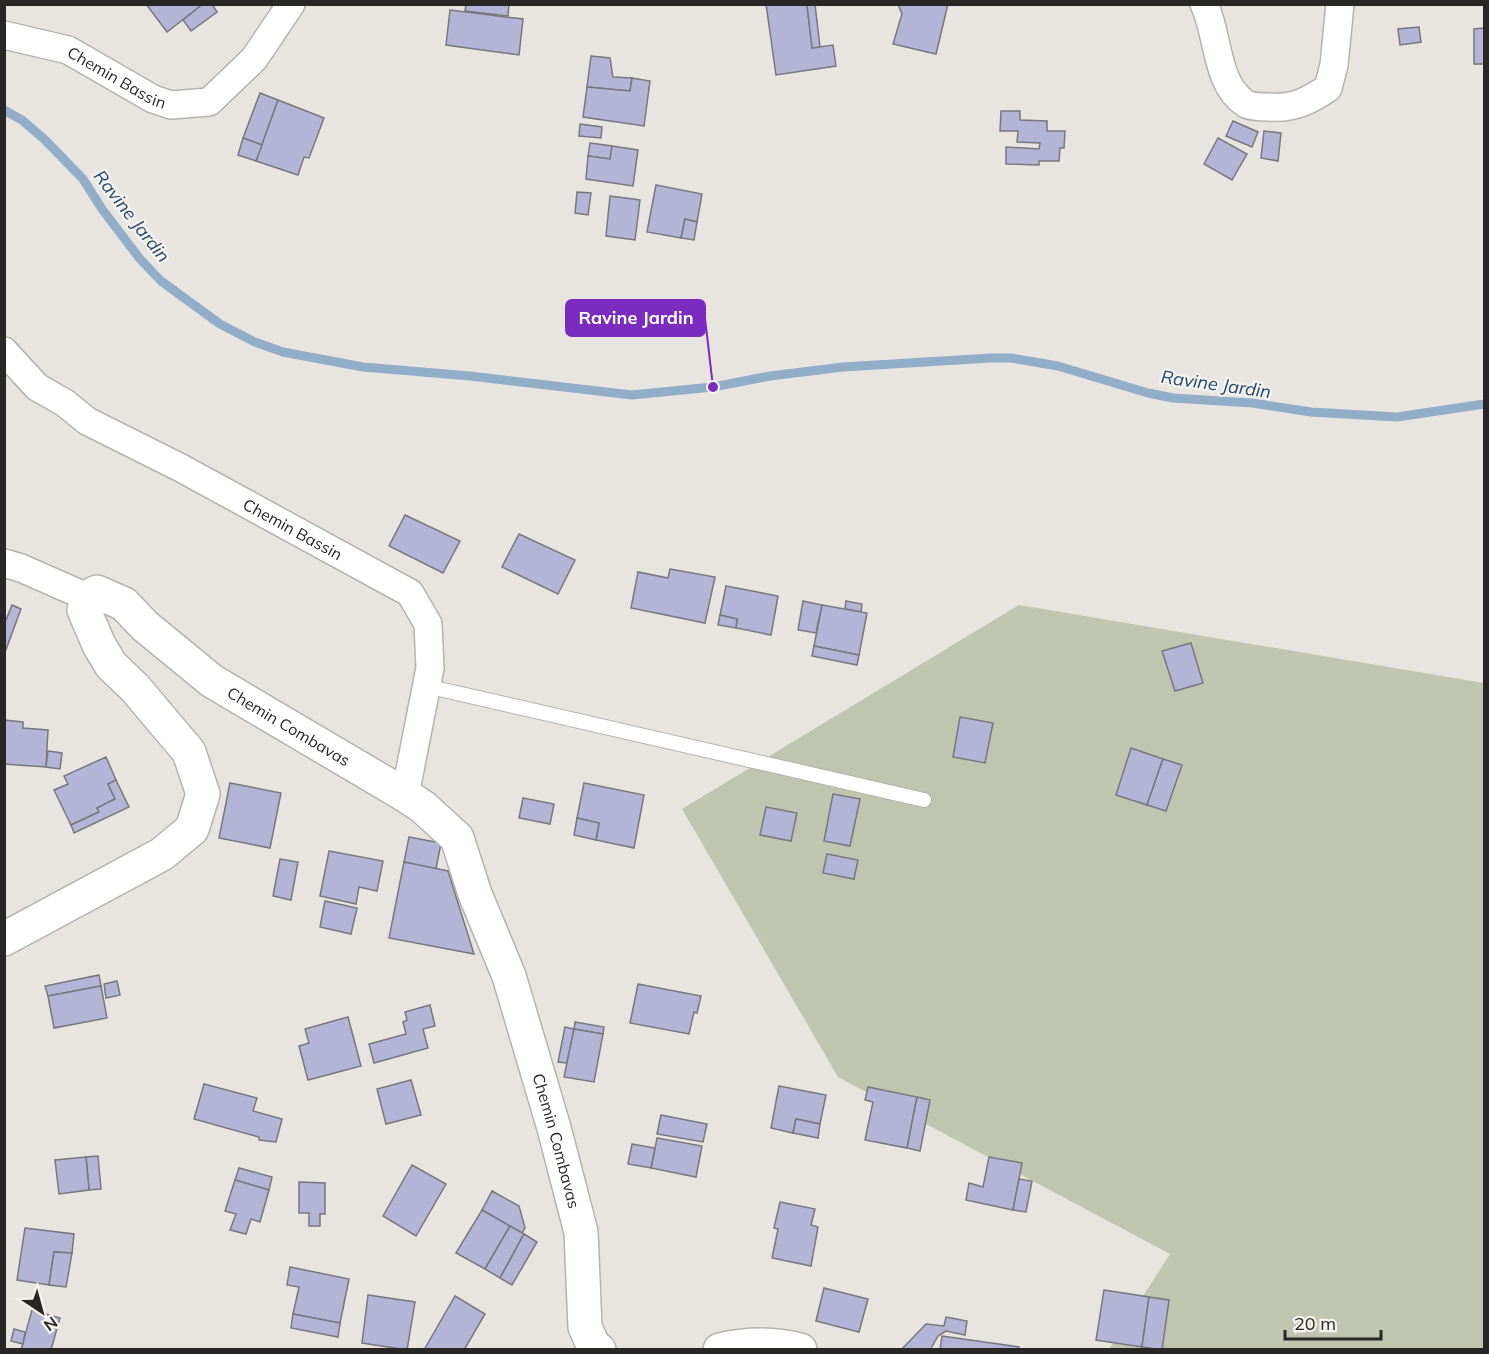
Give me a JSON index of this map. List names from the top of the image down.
{
  "streets": {
    "street": ["Chemin Bassin", "Chemin Combavas"]
  },
  "crossings": [
    ["Chemin Bassin", "Chemin Combavas"]
  ],
  "water": ["Ravine Jardin"],
  "places": ["Ravine Jardin"],
  "scale_bar": "20 m",
  "north": "bottom right"
}
